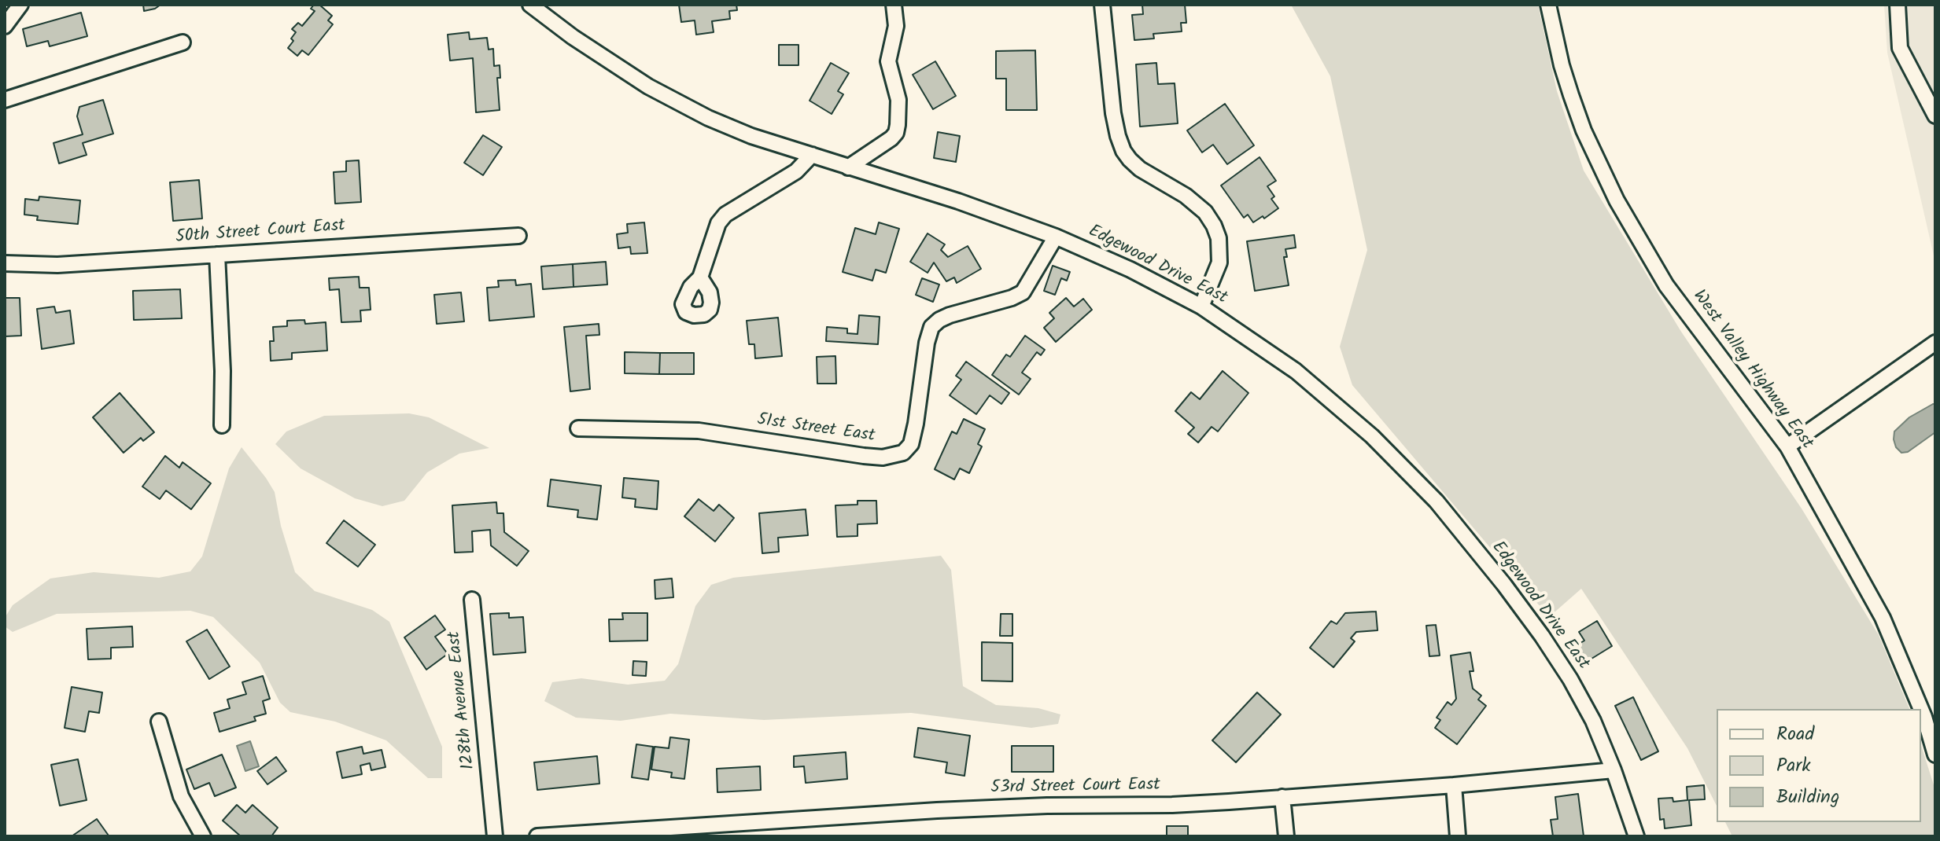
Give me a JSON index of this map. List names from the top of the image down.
{
  "streets": {
    "street": [
      "50th Street Court East",
      "Edgewood Drive East",
      "West Valley Highway East",
      "51st Street East",
      "128th Avenue East",
      "53rd Street Court East"
    ]
  },
  "crossings": [
    ["Edgewood Drive East", "51st Street East"],
    ["Edgewood Drive East", "53rd Street Court East"]
  ],
  "legend": ["Road", "Park", "Building"]
}
